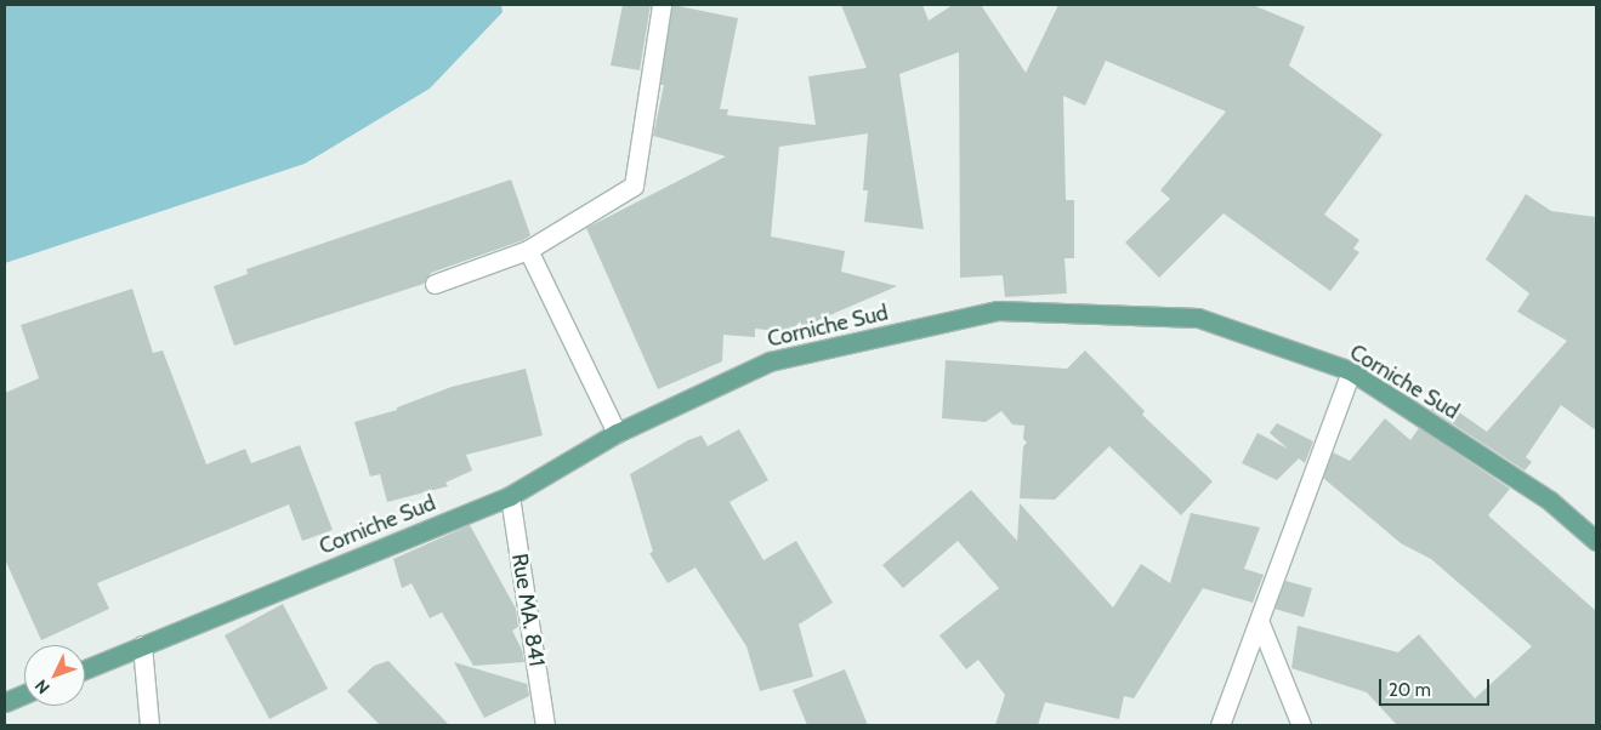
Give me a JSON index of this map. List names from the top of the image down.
{
  "streets": {
    "main road": ["Corniche Sud"],
    "street": ["Rue MA. 841"]
  },
  "crossings": [
    ["Corniche Sud", "Rue MA. 841"]
  ],
  "scale_bar": "20 m",
  "north": "bottom left"
}
